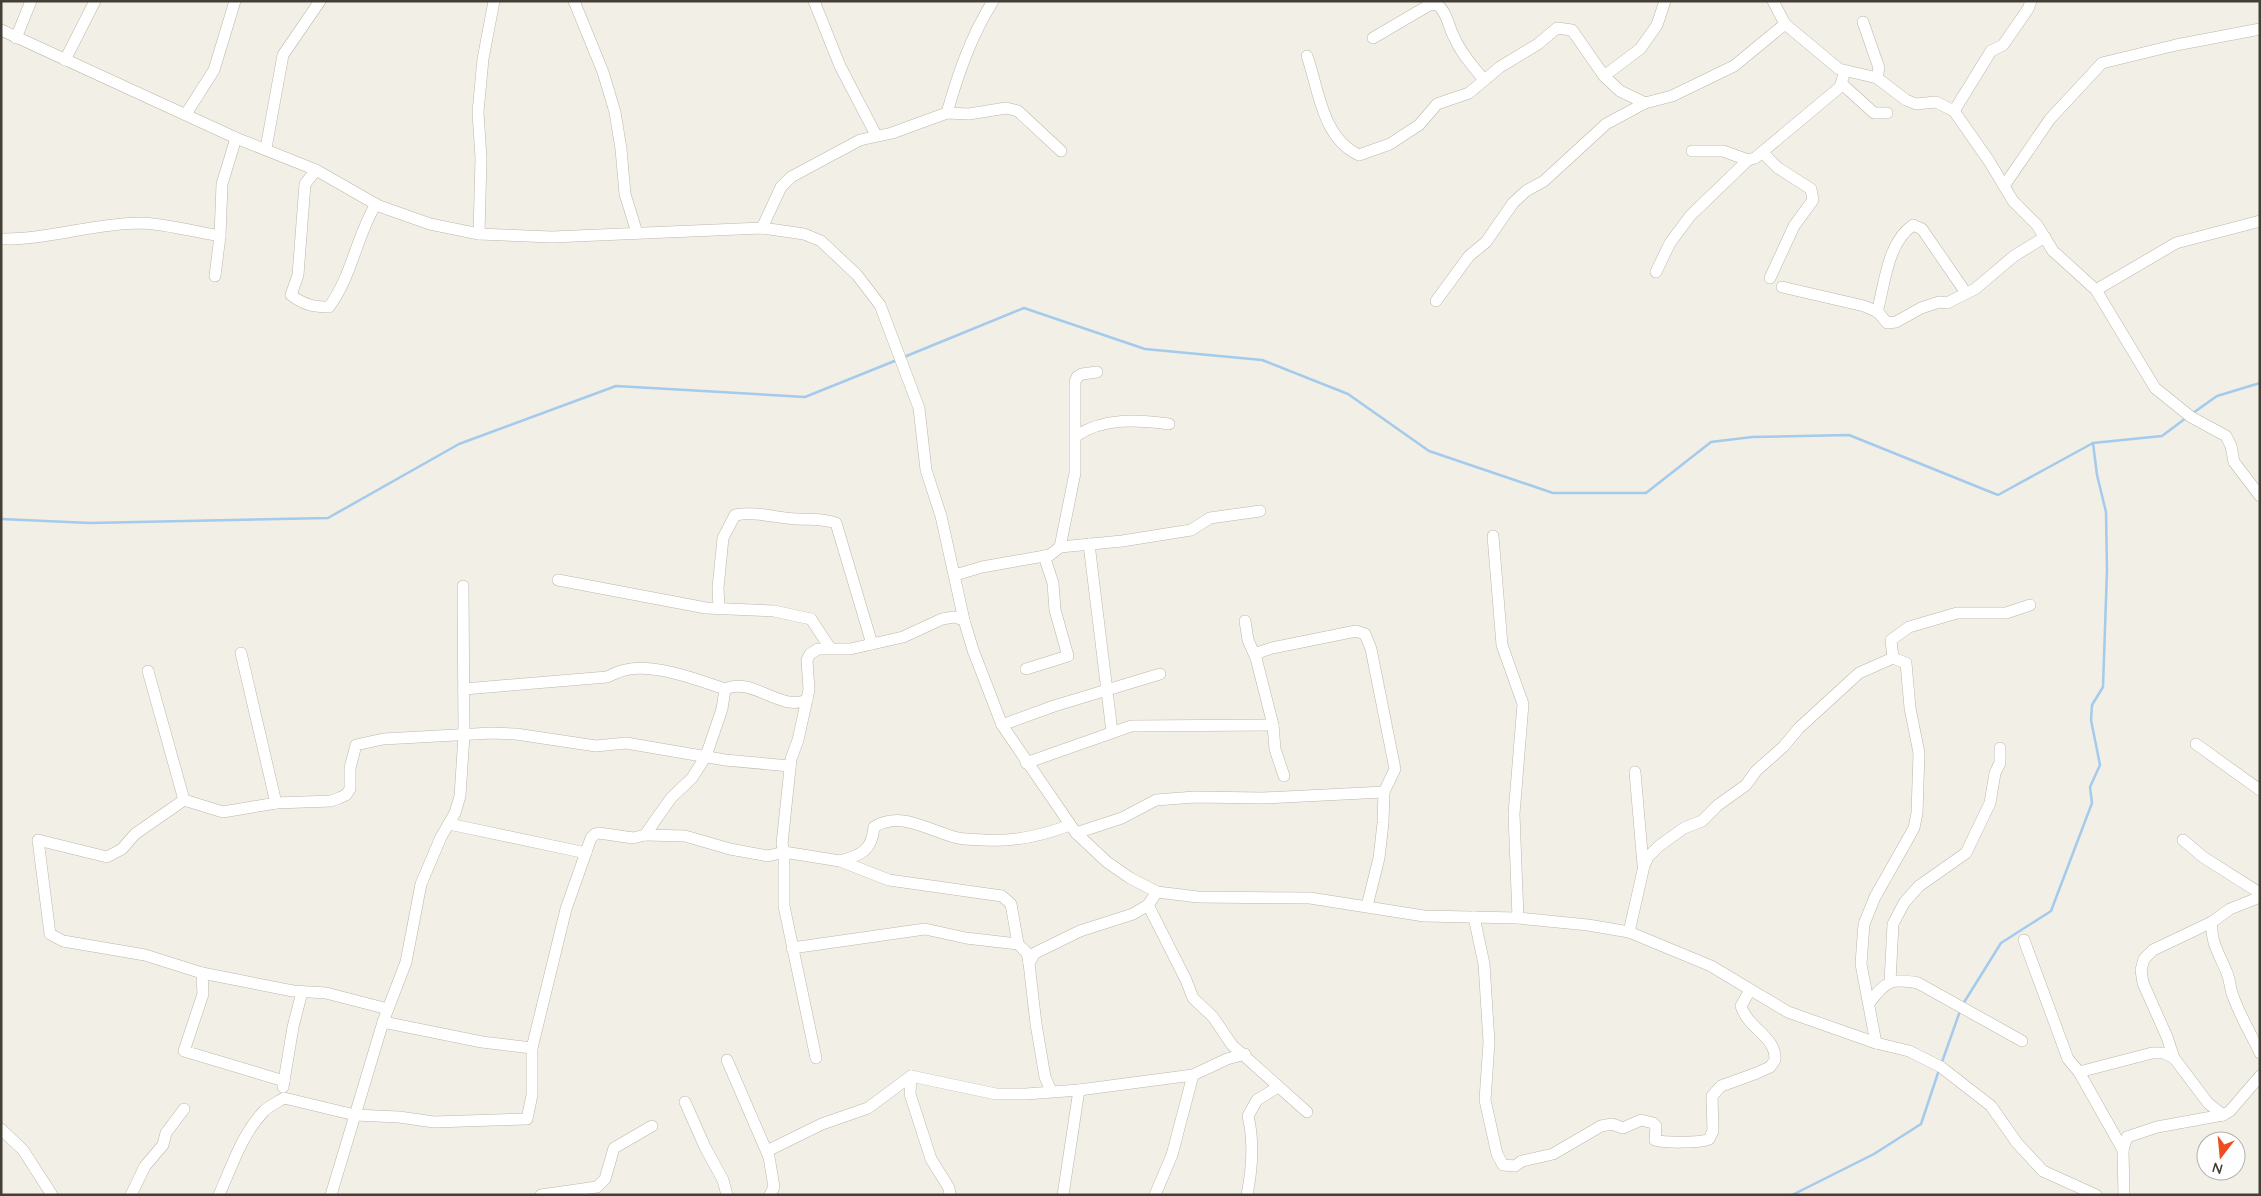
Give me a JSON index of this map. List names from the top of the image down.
{
  "north": "bottom"
}
